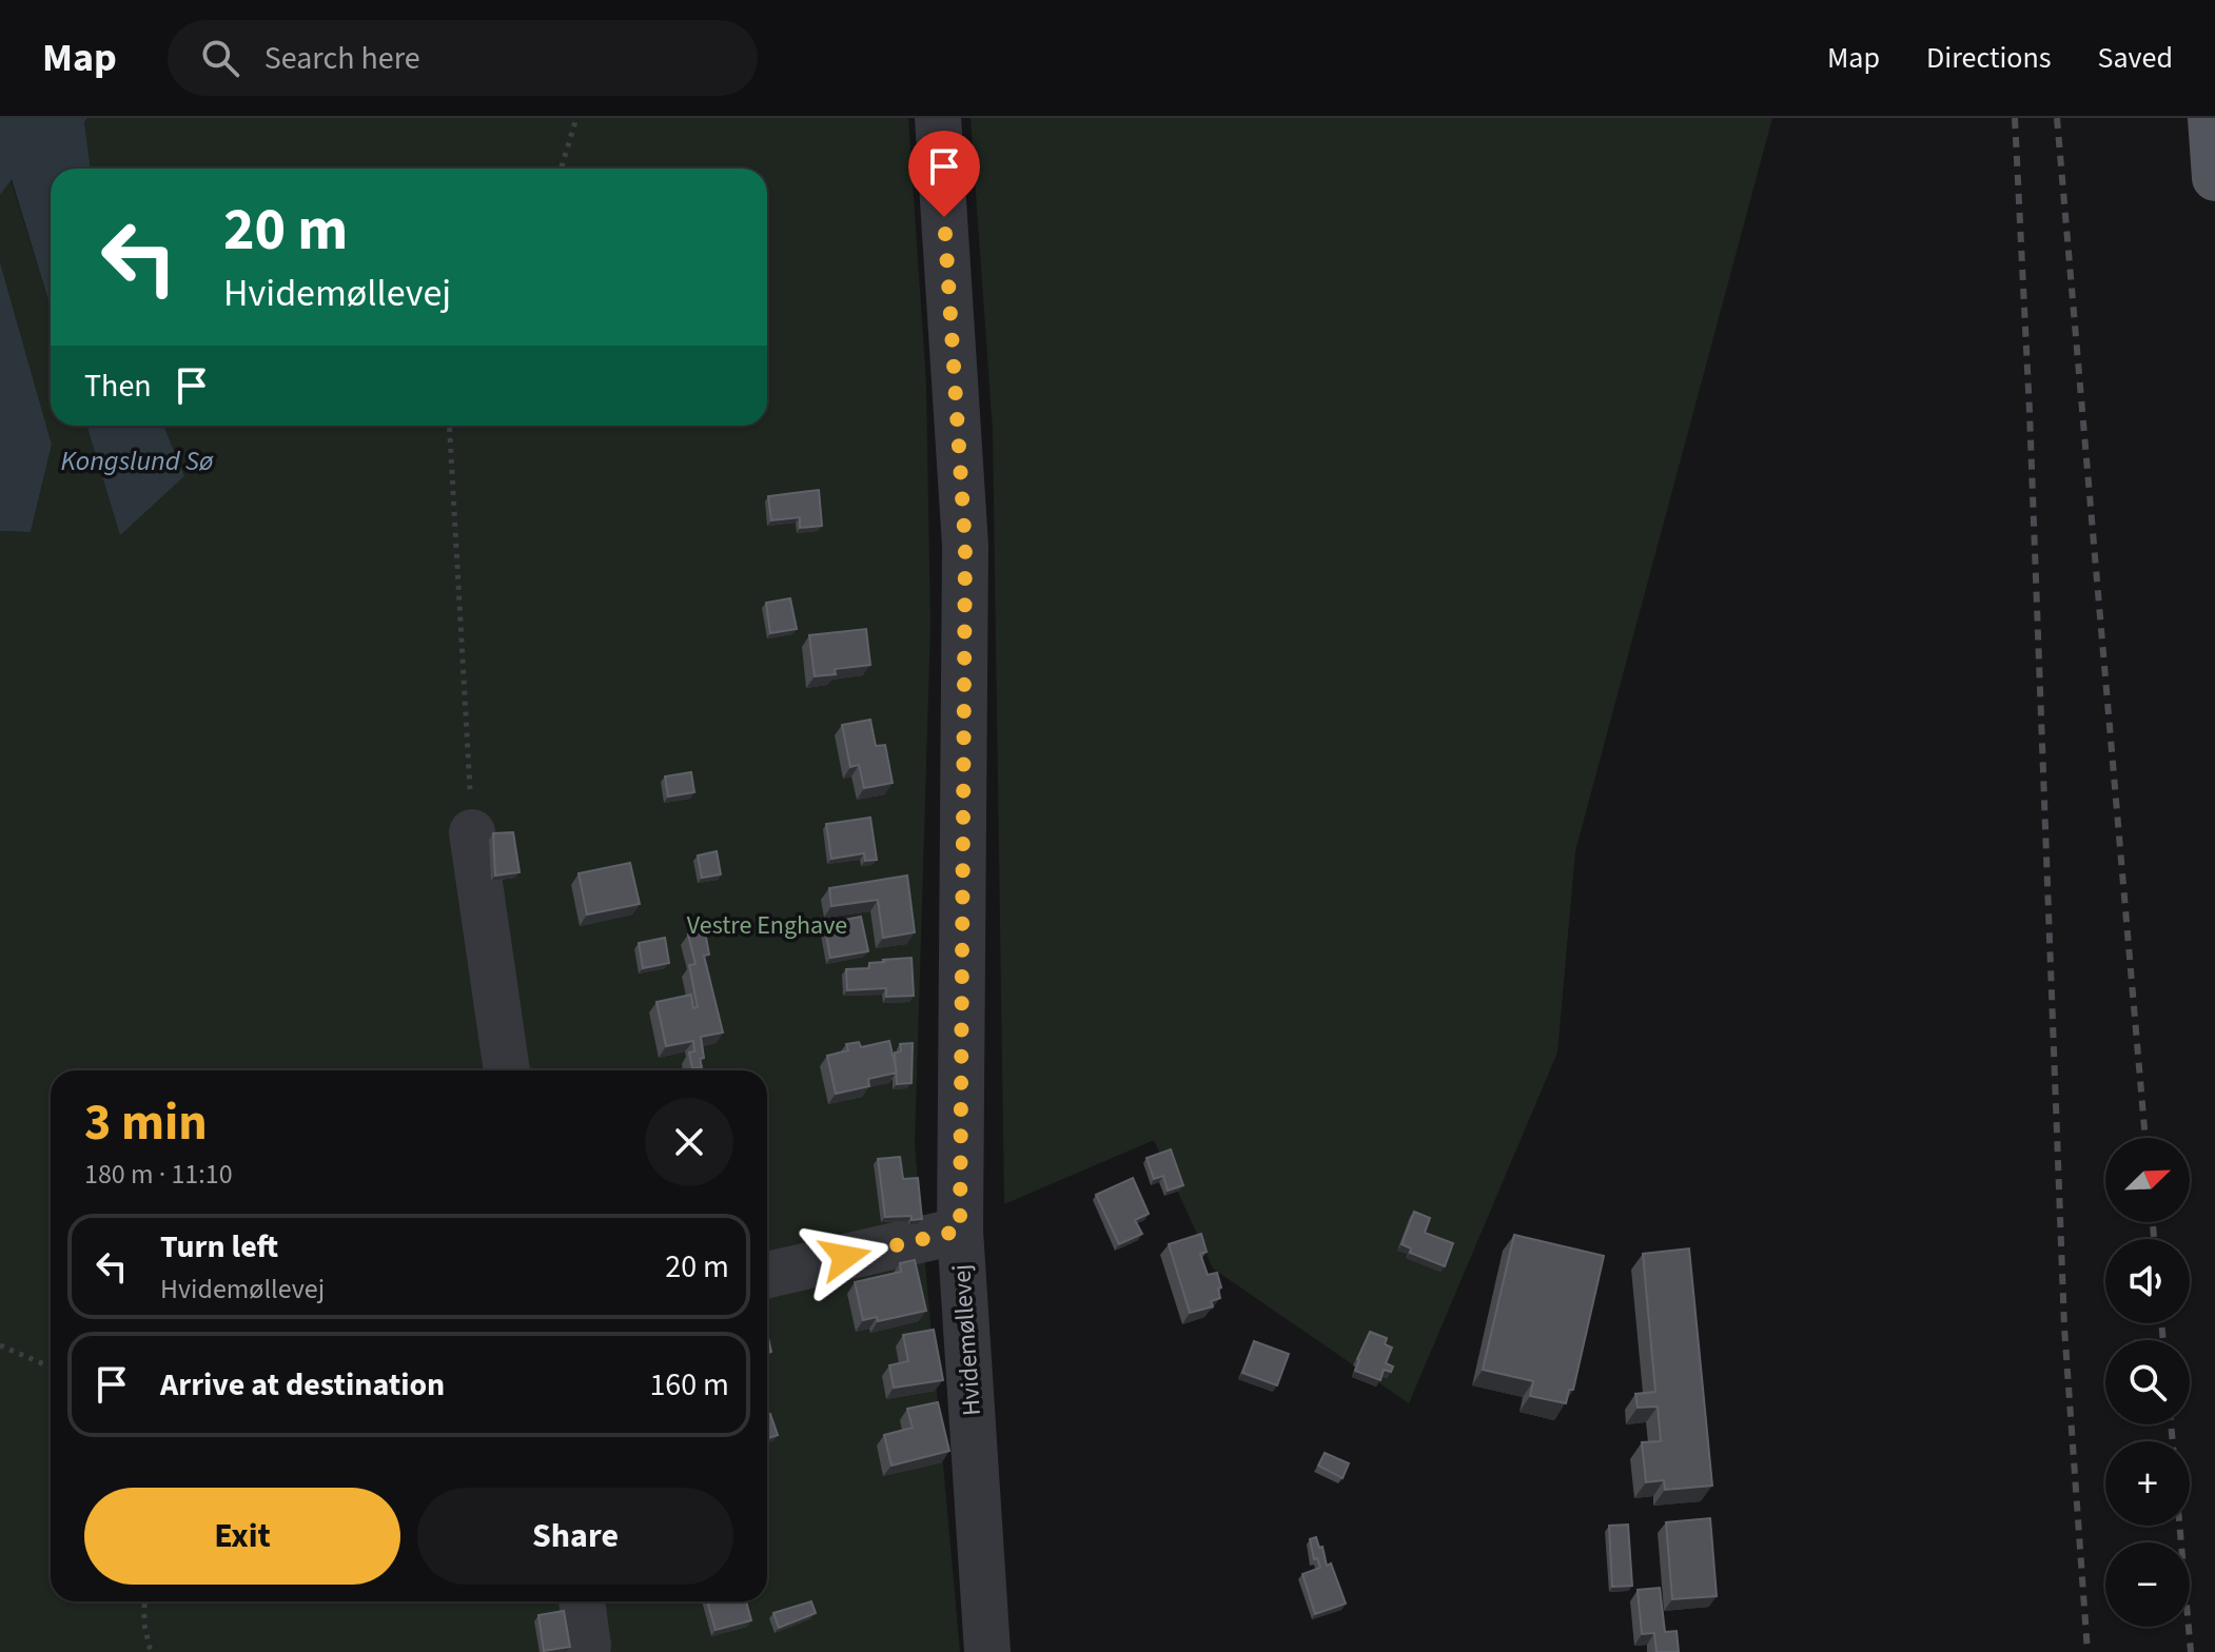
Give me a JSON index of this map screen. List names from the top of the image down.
{
  "streets": {
    "street": ["Hvidemøllevej"]
  },
  "water": ["Kongslund Sø"],
  "parks": ["Vestre Enghave"],
  "north": "top right",
  "page": {
    "header": "Map",
    "search": "Search here",
    "nav": ["Map", "Directions", "Saved"],
    "turn": ["20 m", "Hvidemøllevej"],
    "then": "Then",
    "heading": ["3 min", "180 m · 11:10"],
    "map_buttons": ["+", "−"],
    "list": [
      {
        "name": "Turn left",
        "note": "Hvidemøllevej",
        "value": "20 m"
      },
      {
        "name": "Arrive at destination",
        "value": "160 m"
      }
    ],
    "buttons": ["Exit", "Share"]
  }
}
